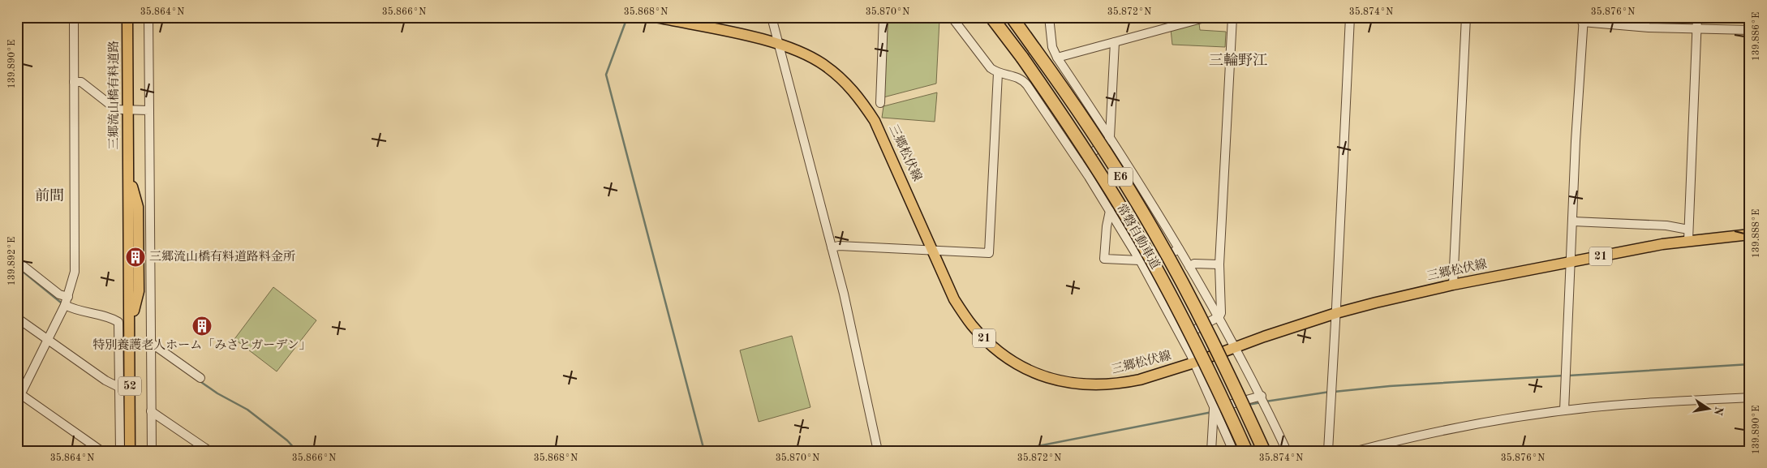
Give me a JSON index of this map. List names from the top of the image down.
{
  "streets": {
    "highway": ["E6", "常磐自動車道"],
    "main road": [
      "三郷流山橋有料道路",
      "三郷松伏線",
      "21",
      "52"
    ]
  },
  "districts": ["三輪野江", "前間"],
  "places": {
    "building": ["三郷流山橋有料道路料金所", "特別養護老人ホーム「みさとガーデン」"]
  },
  "north": "right",
  "coordinates": [
    "35.864°N",
    "35.866°N",
    "35.868°N",
    "35.870°N",
    "35.872°N",
    "35.874°N",
    "35.876°N",
    "139.886°E",
    "139.890°E",
    "139.888°E",
    "139.892°E"
  ]
}
